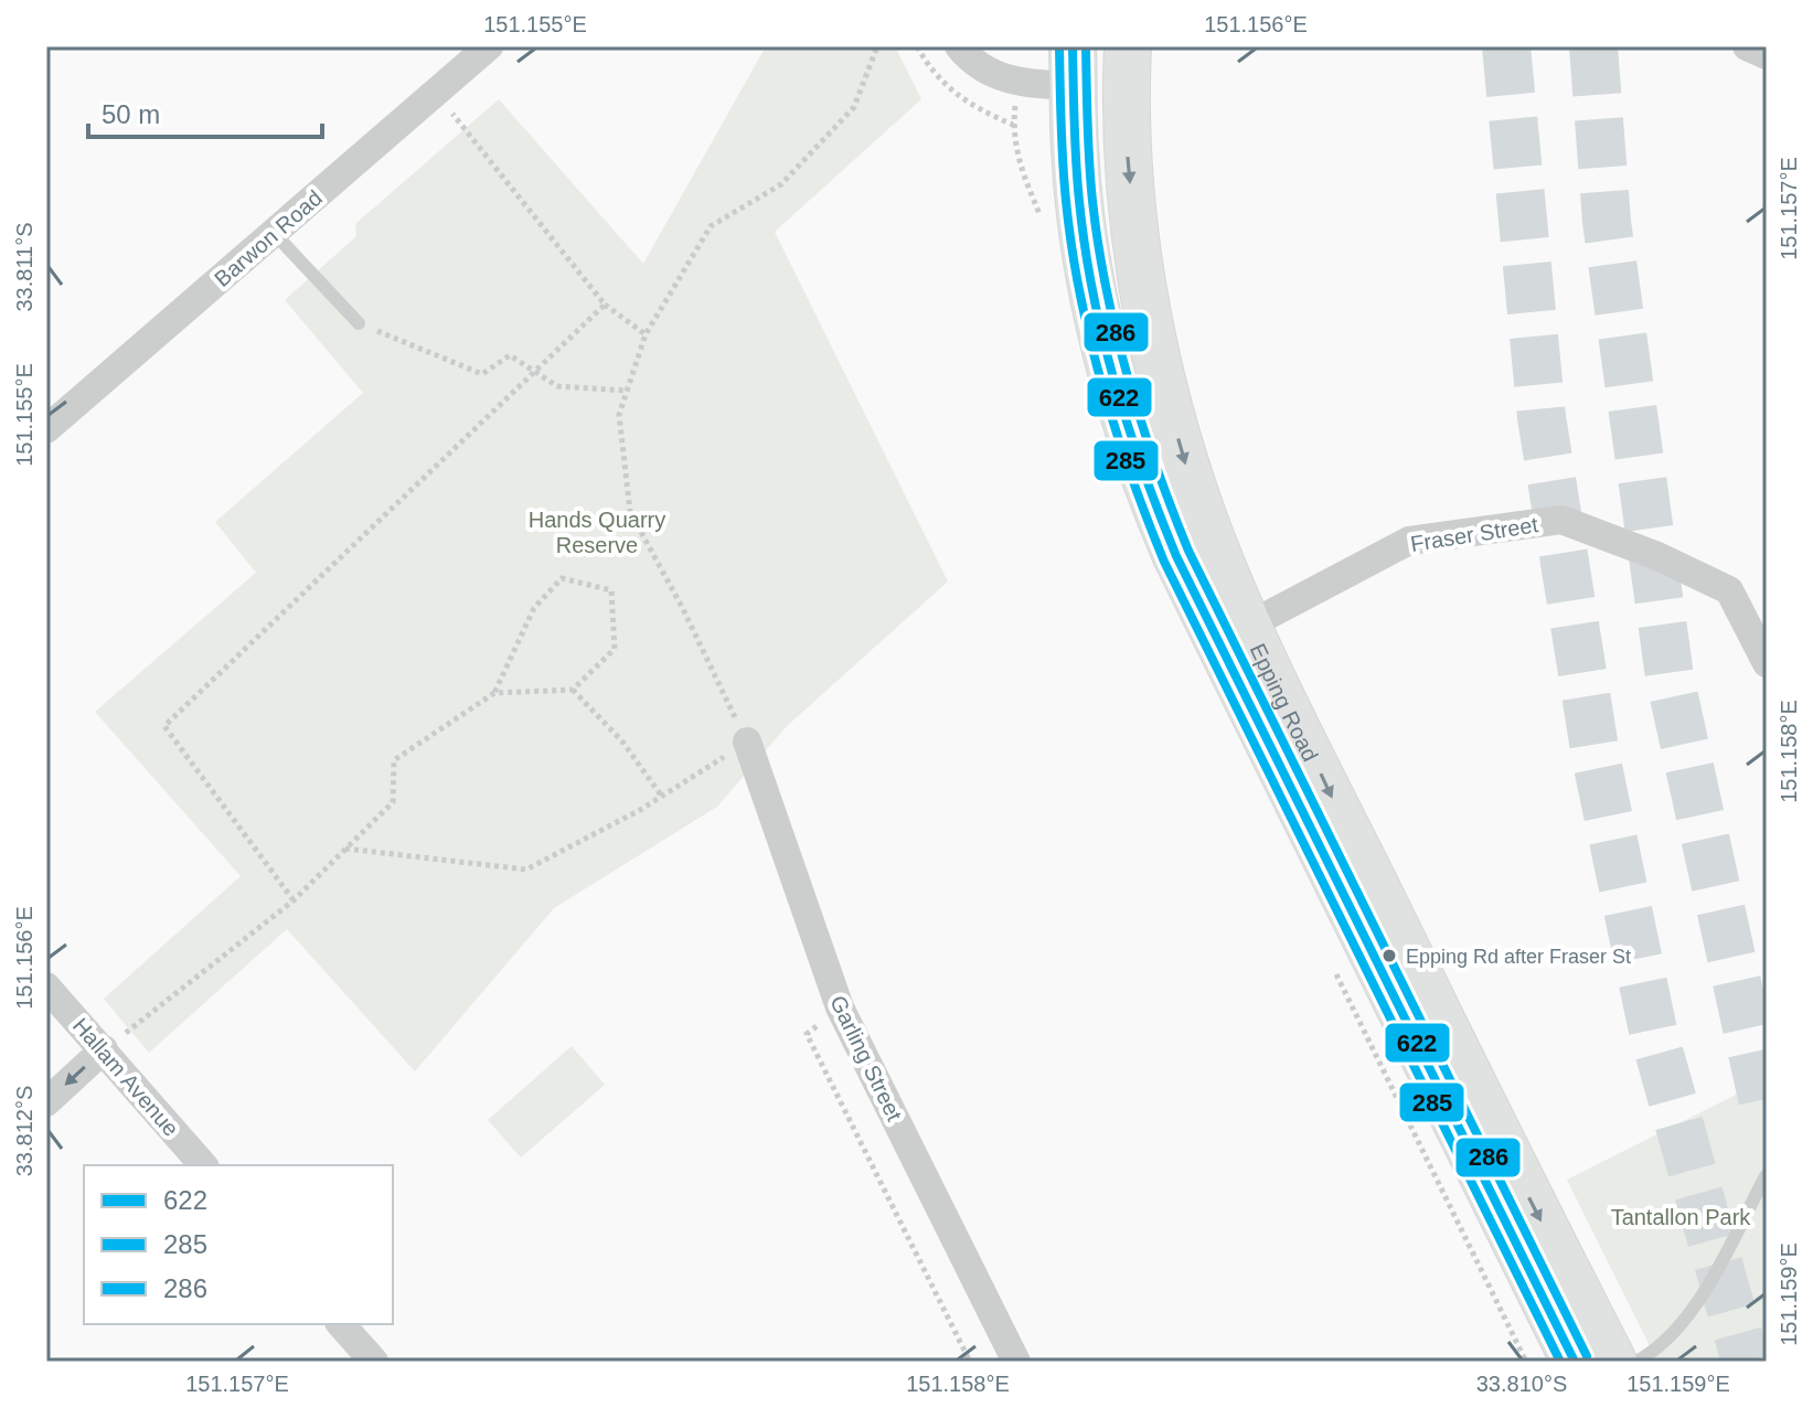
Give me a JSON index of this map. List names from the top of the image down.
{
  "streets": {
    "main road": ["Epping Road"],
    "street": [
      "Barwon Road",
      "Fraser Street",
      "Garling Street",
      "Hallam Avenue"
    ]
  },
  "crossings": [
    ["Fraser Street", "Epping Road"]
  ],
  "parks": ["Hands Quarry Reserve", "Tantallon Park"],
  "places": ["Epping Rd after Fraser St"],
  "lines": ["transit line 622", "transit line 285", "transit line 286"],
  "legend": ["622", "285", "286"],
  "scale_bar": "50 m",
  "coordinates": [
    "151.155°E",
    "151.156°E",
    "151.157°E",
    "33.811°S",
    "151.158°E",
    "33.812°S",
    "151.159°E",
    "33.810°S"
  ]
}
